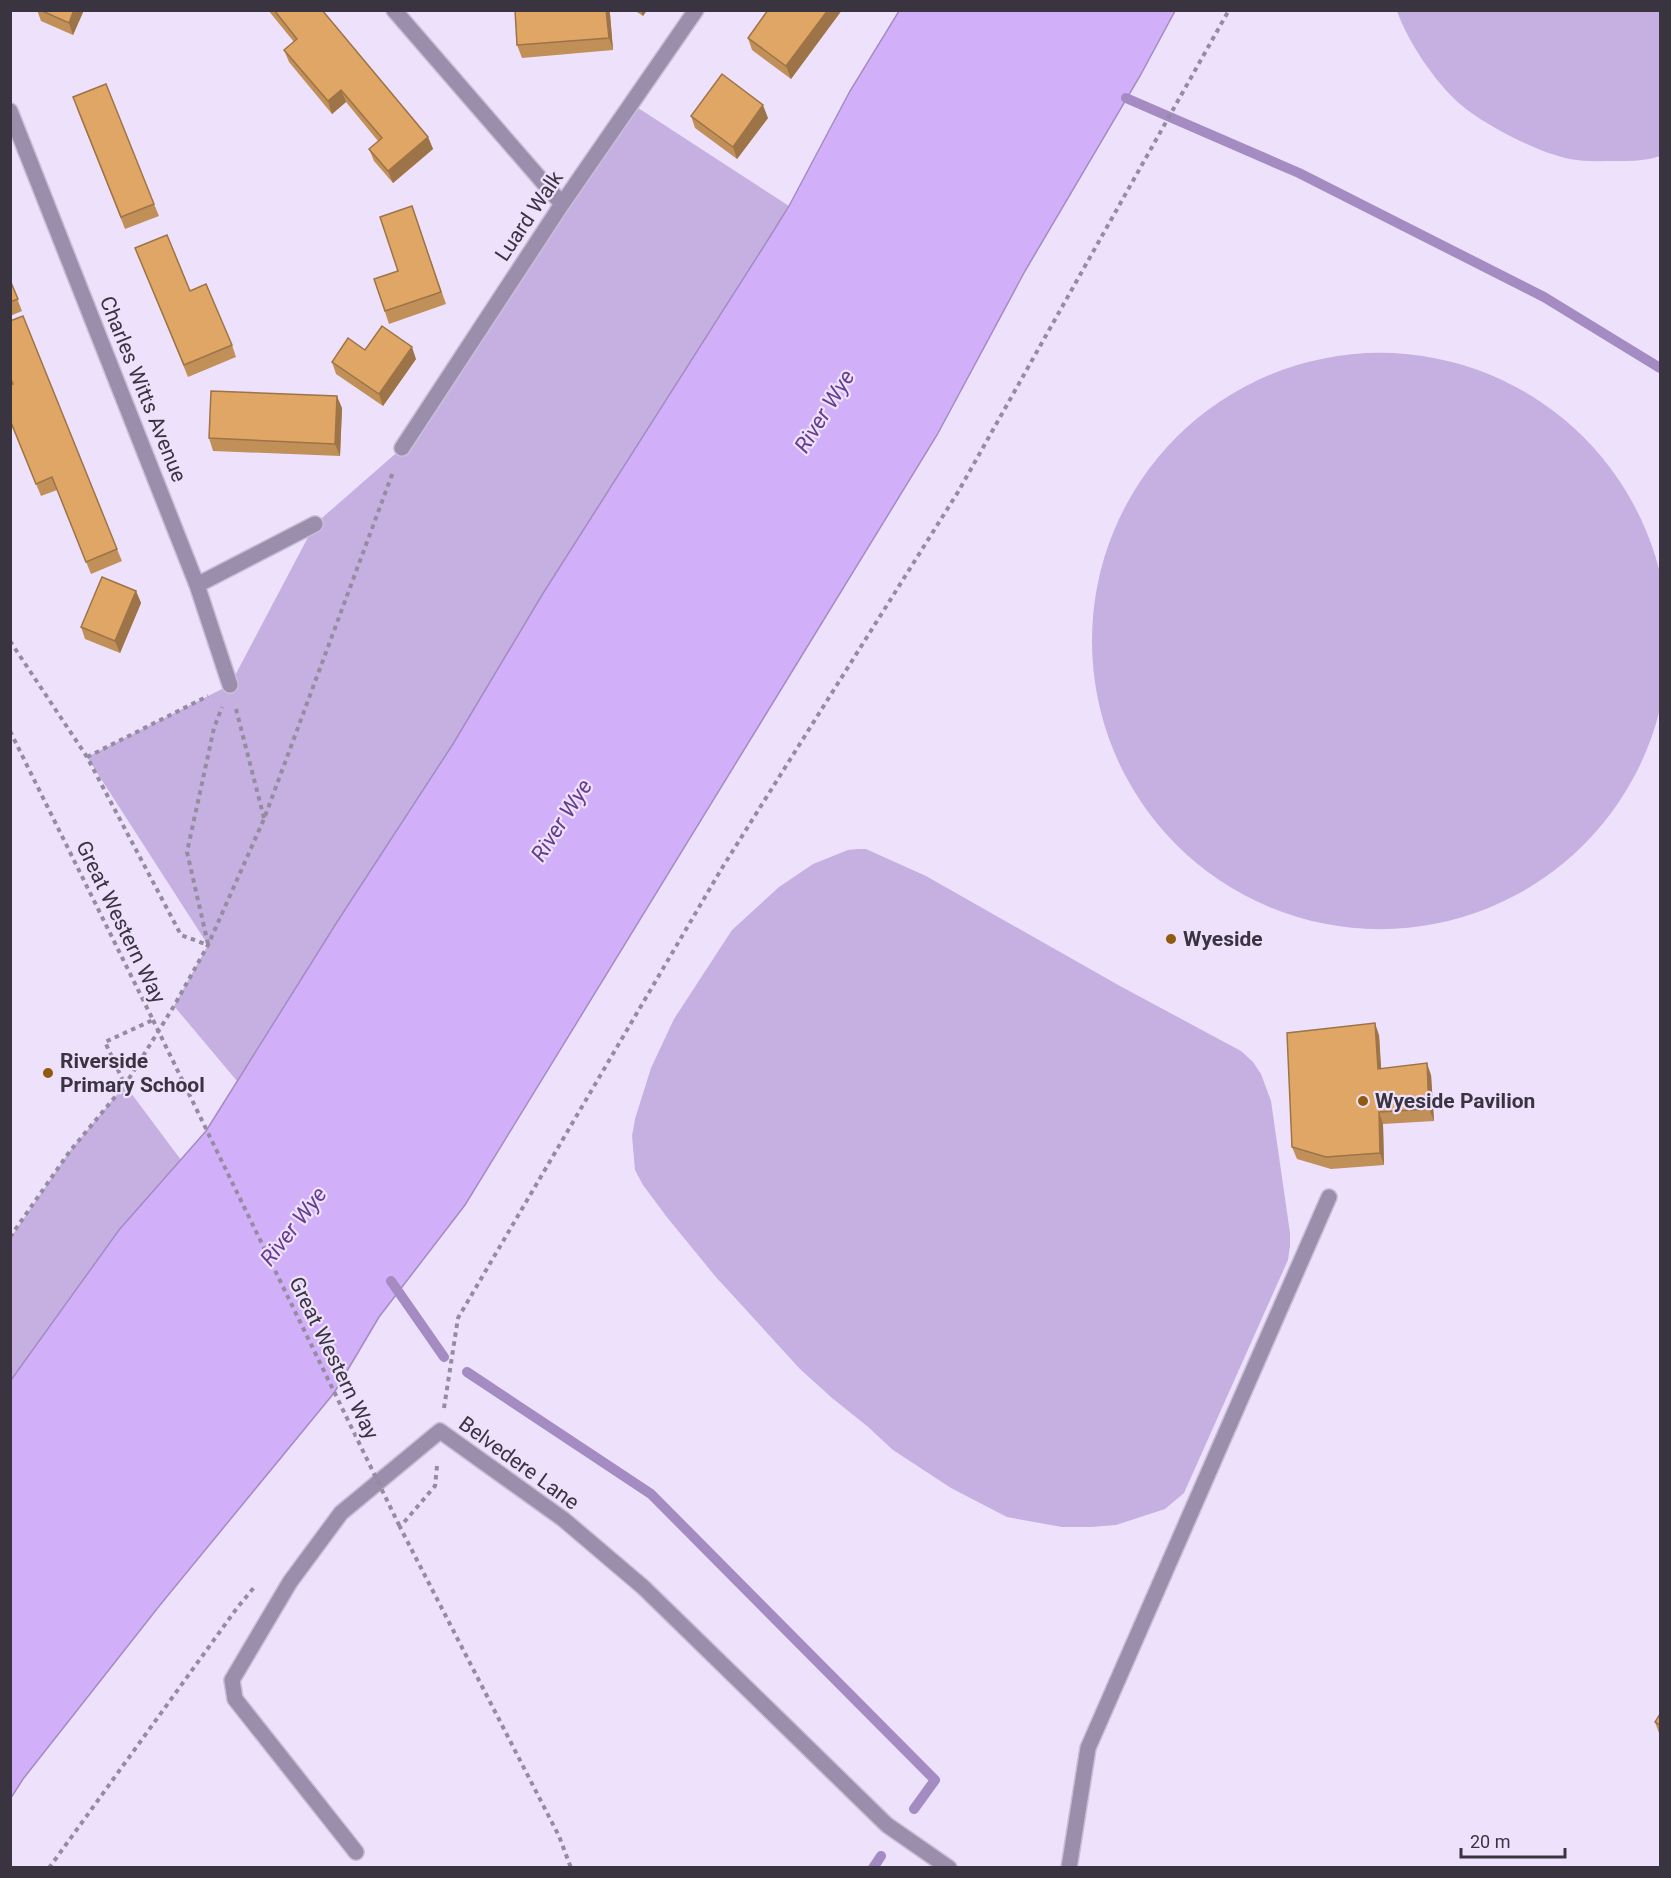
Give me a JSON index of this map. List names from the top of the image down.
{
  "streets": {
    "street": ["Luard Walk", "Charles Witts Avenue", "Belvedere Lane"],
    "path": ["Great Western Way"]
  },
  "water": ["River Wye"],
  "places": ["Wyeside", "Riverside Primary School", "Wyeside Pavilion"],
  "scale_bar": "20 m"
}
